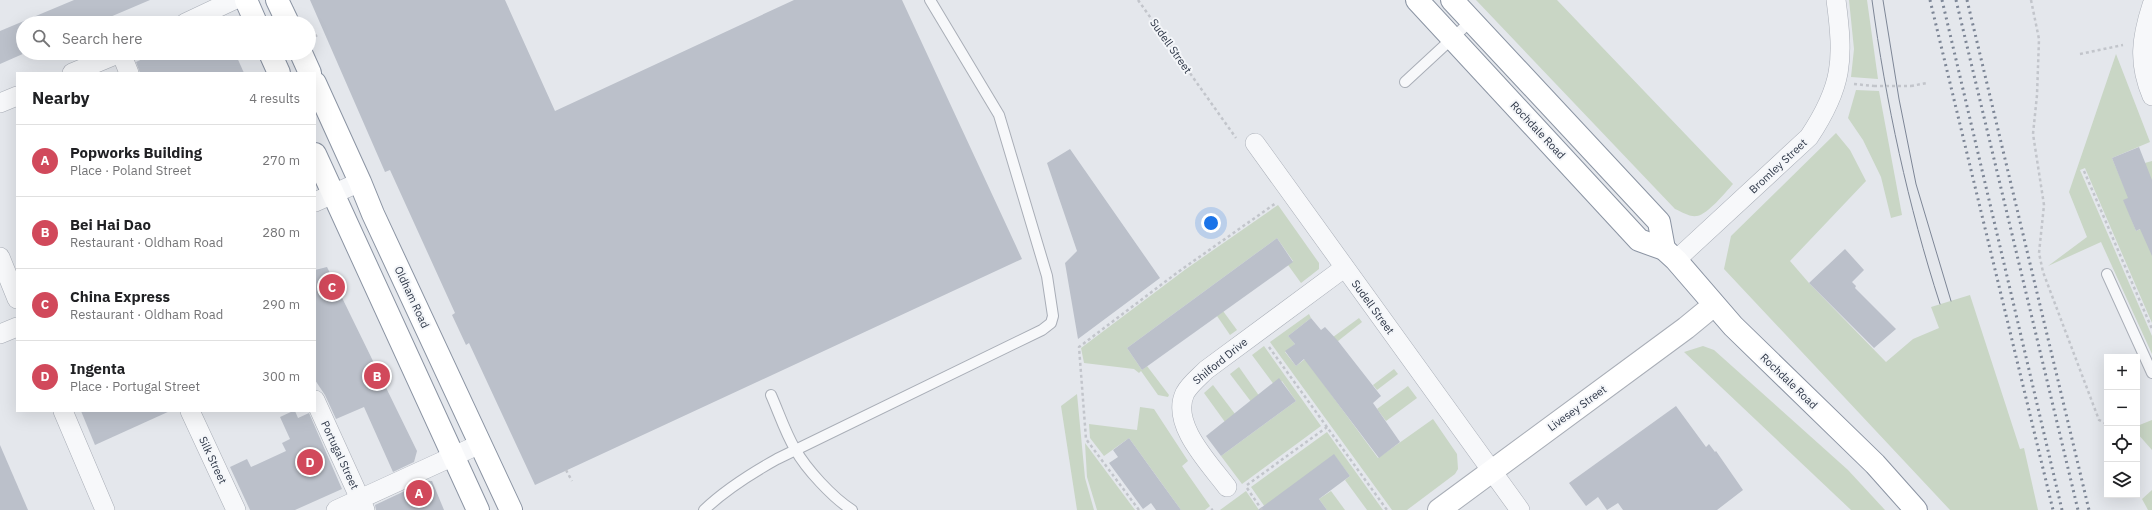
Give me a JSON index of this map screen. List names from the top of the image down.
{
  "streets": {
    "main road": ["Rochdale Road", "Oldham Road", "Livesey Street"],
    "street": [
      "Sudell Street",
      "Bromley Street",
      "Shilford Drive",
      "Portugal Street",
      "Silk Street"
    ]
  },
  "crossings": [
    ["Sudell Street", "Shilford Drive"],
    ["Sudell Street", "Livesey Street"],
    ["Rochdale Road", "Bromley Street"],
    ["Rochdale Road", "Livesey Street"]
  ],
  "page": {
    "search": "Search here",
    "heading": ["Nearby", "4 results"],
    "list": [
      {
        "mark": "A",
        "name": "Popworks Building",
        "note": "Place · Poland Street",
        "value": "270 m"
      },
      {
        "mark": "B",
        "name": "Bei Hai Dao",
        "note": "Restaurant · Oldham Road",
        "value": "280 m"
      },
      {
        "mark": "C",
        "name": "China Express",
        "note": "Restaurant · Oldham Road",
        "value": "290 m"
      },
      {
        "mark": "D",
        "name": "Ingenta",
        "note": "Place · Portugal Street",
        "value": "300 m"
      }
    ],
    "pins": [
      "C",
      "B",
      "D",
      "A"
    ],
    "map_buttons": ["+", "−"]
  }
}
